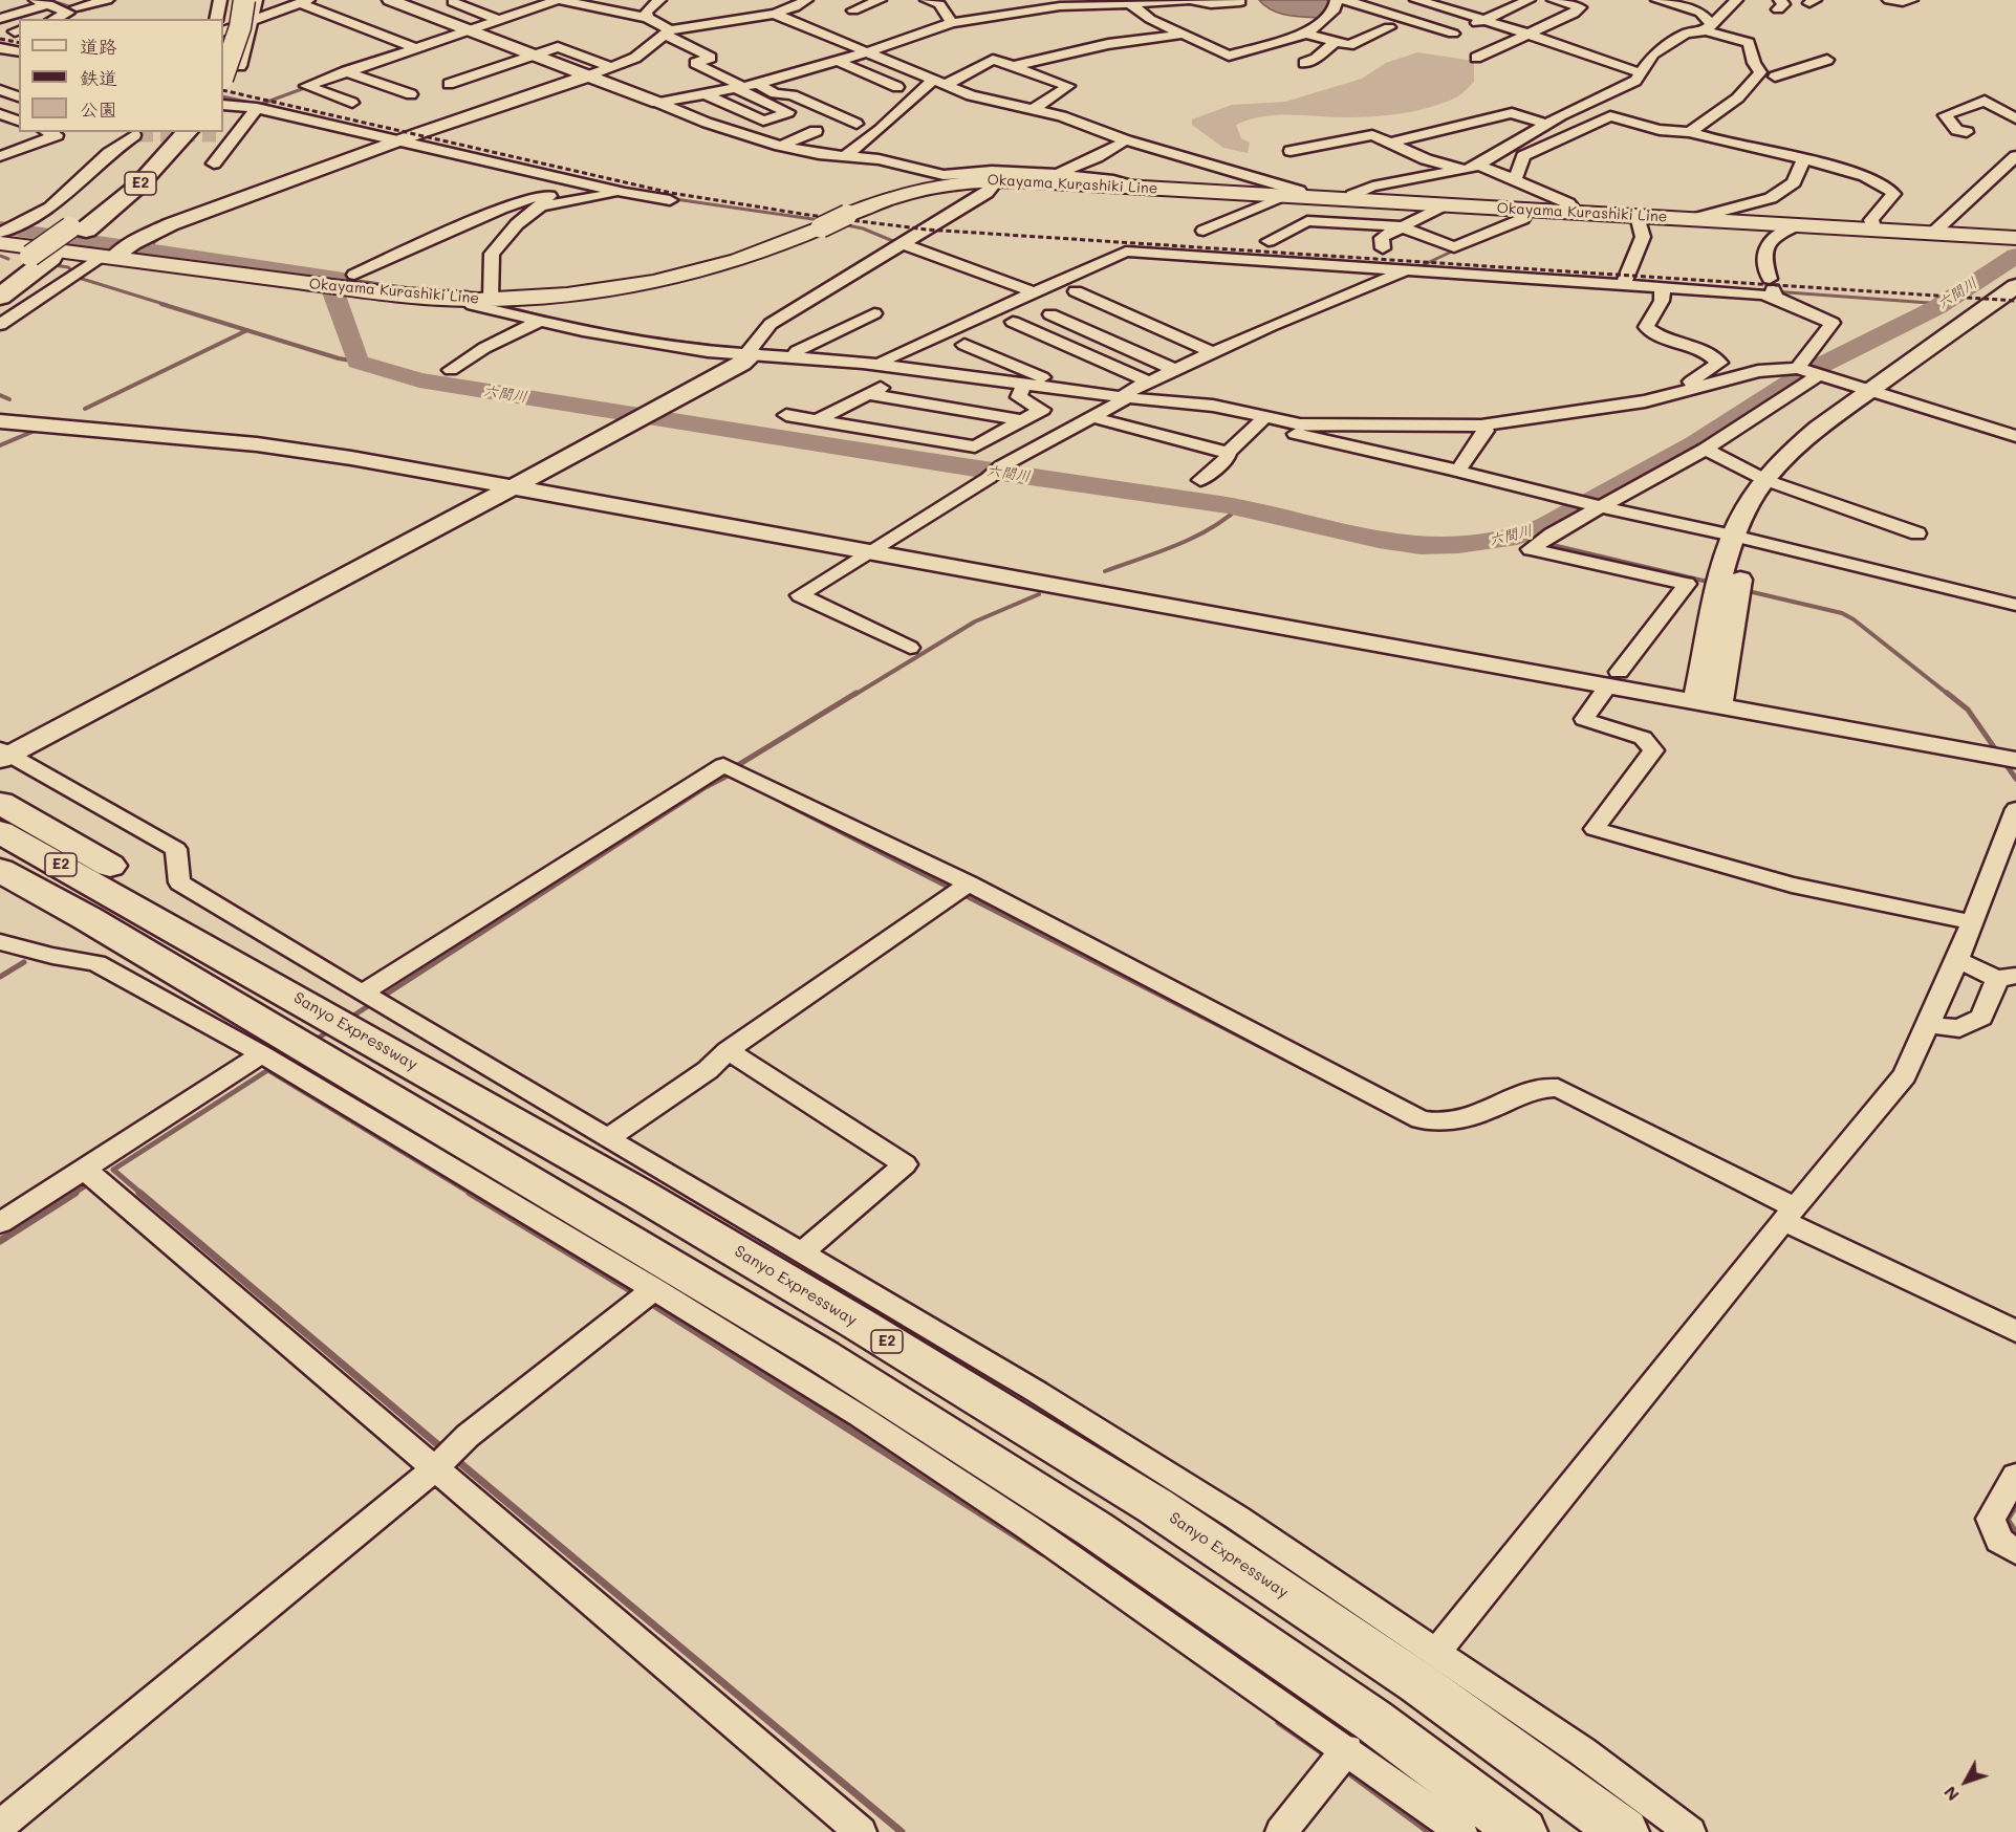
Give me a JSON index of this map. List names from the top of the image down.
{
  "streets": {
    "highway": ["E2", "Sanyo Expressway"],
    "main road": ["Okayama Kurashiki Line"]
  },
  "water": ["六間川"],
  "legend": ["道路", "鉄道", "公園"],
  "north": "bottom left"
}
